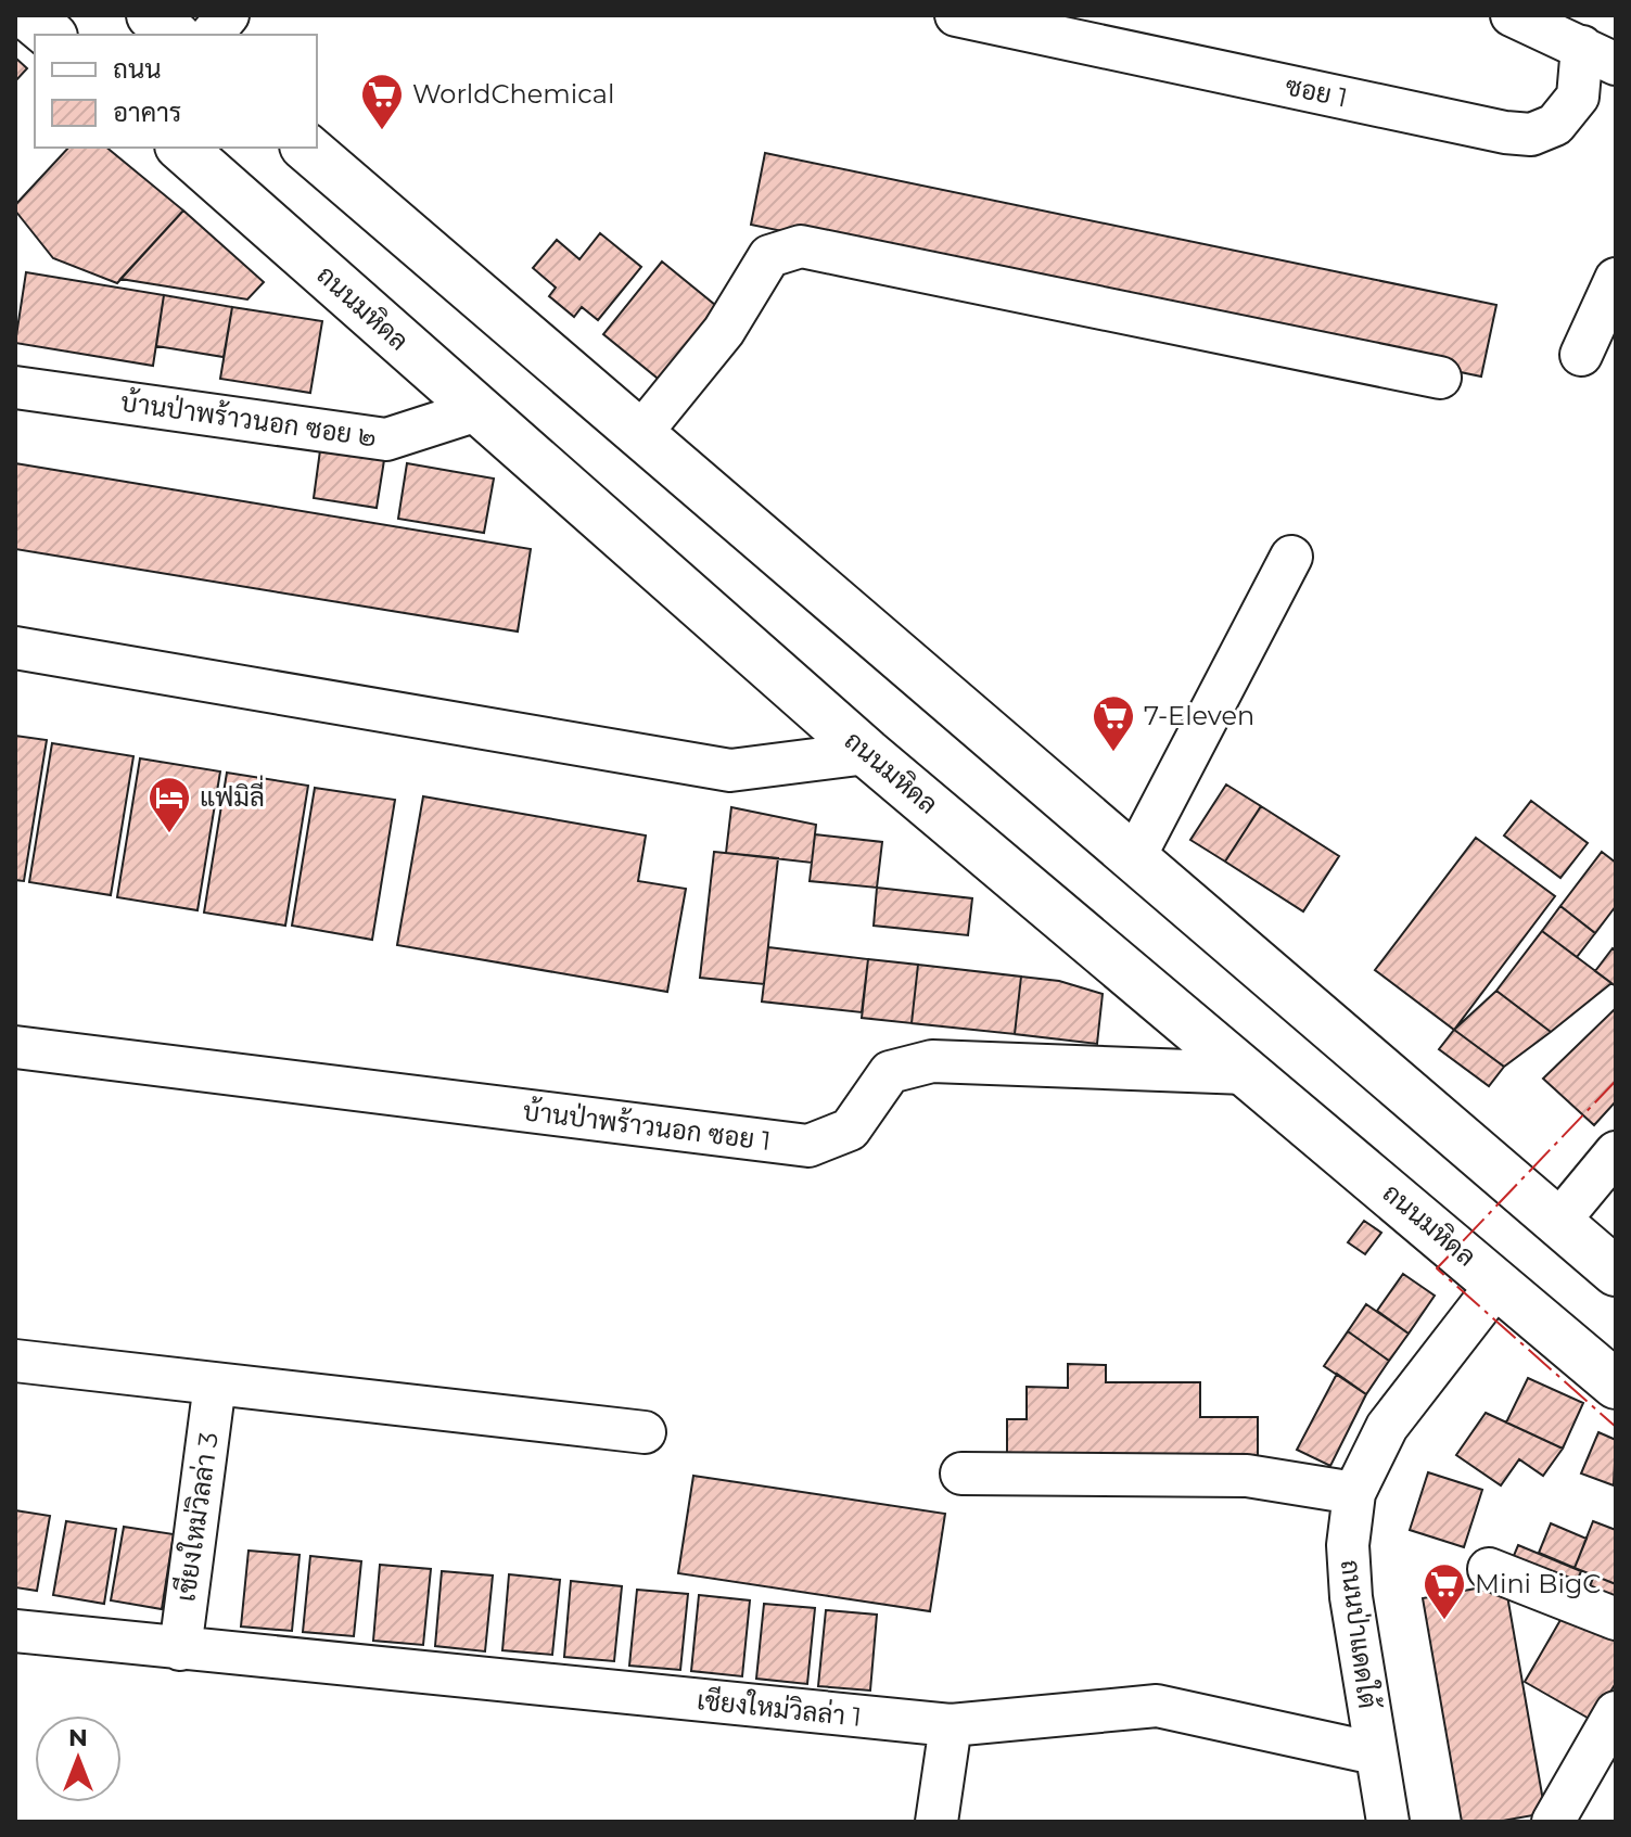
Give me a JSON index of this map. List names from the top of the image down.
{
  "streets": {
    "main road": ["ถนนมหิดล"],
    "street": [
      "ซอย 1",
      "บ้านป่าพร้าวนอก ซอย ๒",
      "บ้านป่าพร้าวนอก ซอย 1",
      "เชียงใหม่วิลล่า 3",
      "ถนนป่าแดดใต้",
      "เชียงใหม่วิลล่า 1"
    ]
  },
  "crossings": [
    ["ถนนมหิดล", "บ้านป่าพร้าวนอก ซอย ๒"],
    ["ถนนมหิดล", "บ้านป่าพร้าวนอก ซอย 1"],
    ["ถนนมหิดล", "ถนนป่าแดดใต้"],
    ["เชียงใหม่วิลล่า 3", "เชียงใหม่วิลล่า 1"],
    ["ถนนป่าแดดใต้", "เชียงใหม่วิลล่า 1"]
  ],
  "places": {
    "supermarket": ["WorldChemical", "7-Eleven", "Mini BigC"],
    "hotel": ["แฟมิลี่"]
  },
  "legend": ["ถนน", "อาคาร"],
  "north": "top"
}
